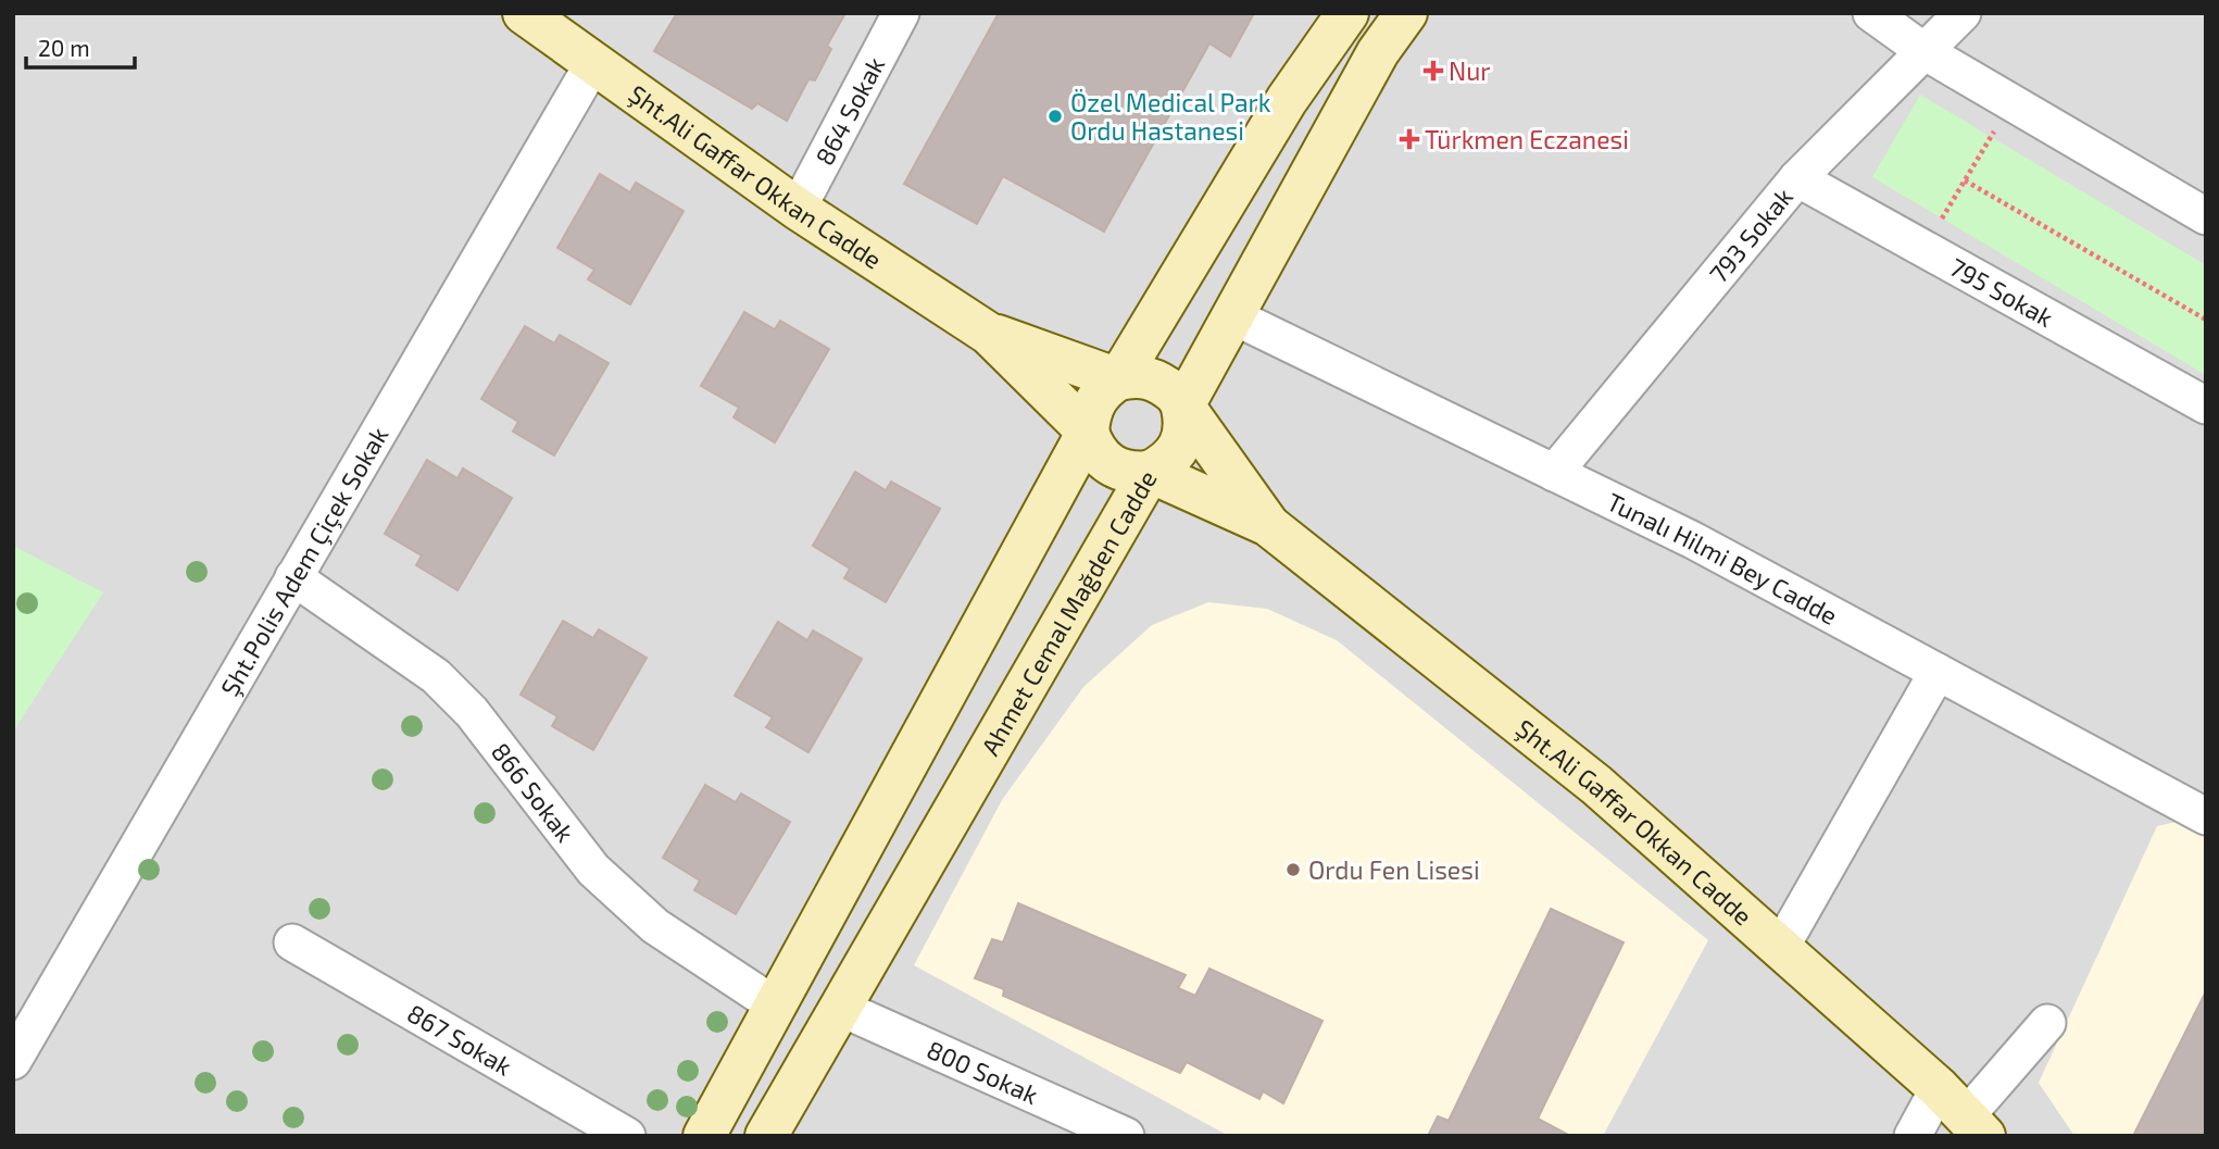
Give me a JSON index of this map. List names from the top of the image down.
{
  "streets": {
    "main road": ["Şht.Ali Gaffar Okkan Cadde", "Ahmet Cemal Mağden Cadde"],
    "street": [
      "864 Sokak",
      "793 Sokak",
      "795 Sokak",
      "Tunalı Hilmi Bey Cadde",
      "Şht.Polis Adem Çiçek Sokak",
      "866 Sokak",
      "867 Sokak",
      "800 Sokak"
    ]
  },
  "crossings": [
    ["864 Sokak", "Şht.Ali Gaffar Okkan Cadde"],
    ["Şht.Ali Gaffar Okkan Cadde", "Şht.Polis Adem Çiçek Sokak"],
    ["Şht.Ali Gaffar Okkan Cadde", "Ahmet Cemal Mağden Cadde"],
    ["793 Sokak", "795 Sokak"],
    ["793 Sokak", "Tunalı Hilmi Bey Cadde"],
    ["Tunalı Hilmi Bey Cadde", "Ahmet Cemal Mağden Cadde"],
    ["Şht.Polis Adem Çiçek Sokak", "866 Sokak"],
    ["Ahmet Cemal Mağden Cadde", "800 Sokak"]
  ],
  "places": {
    "health": ["Nur", "Türkmen Eczanesi"],
    "other": ["Özel Medical Park Ordu Hastanesi", "Ordu Fen Lisesi"]
  },
  "scale_bar": "20 m"
}
